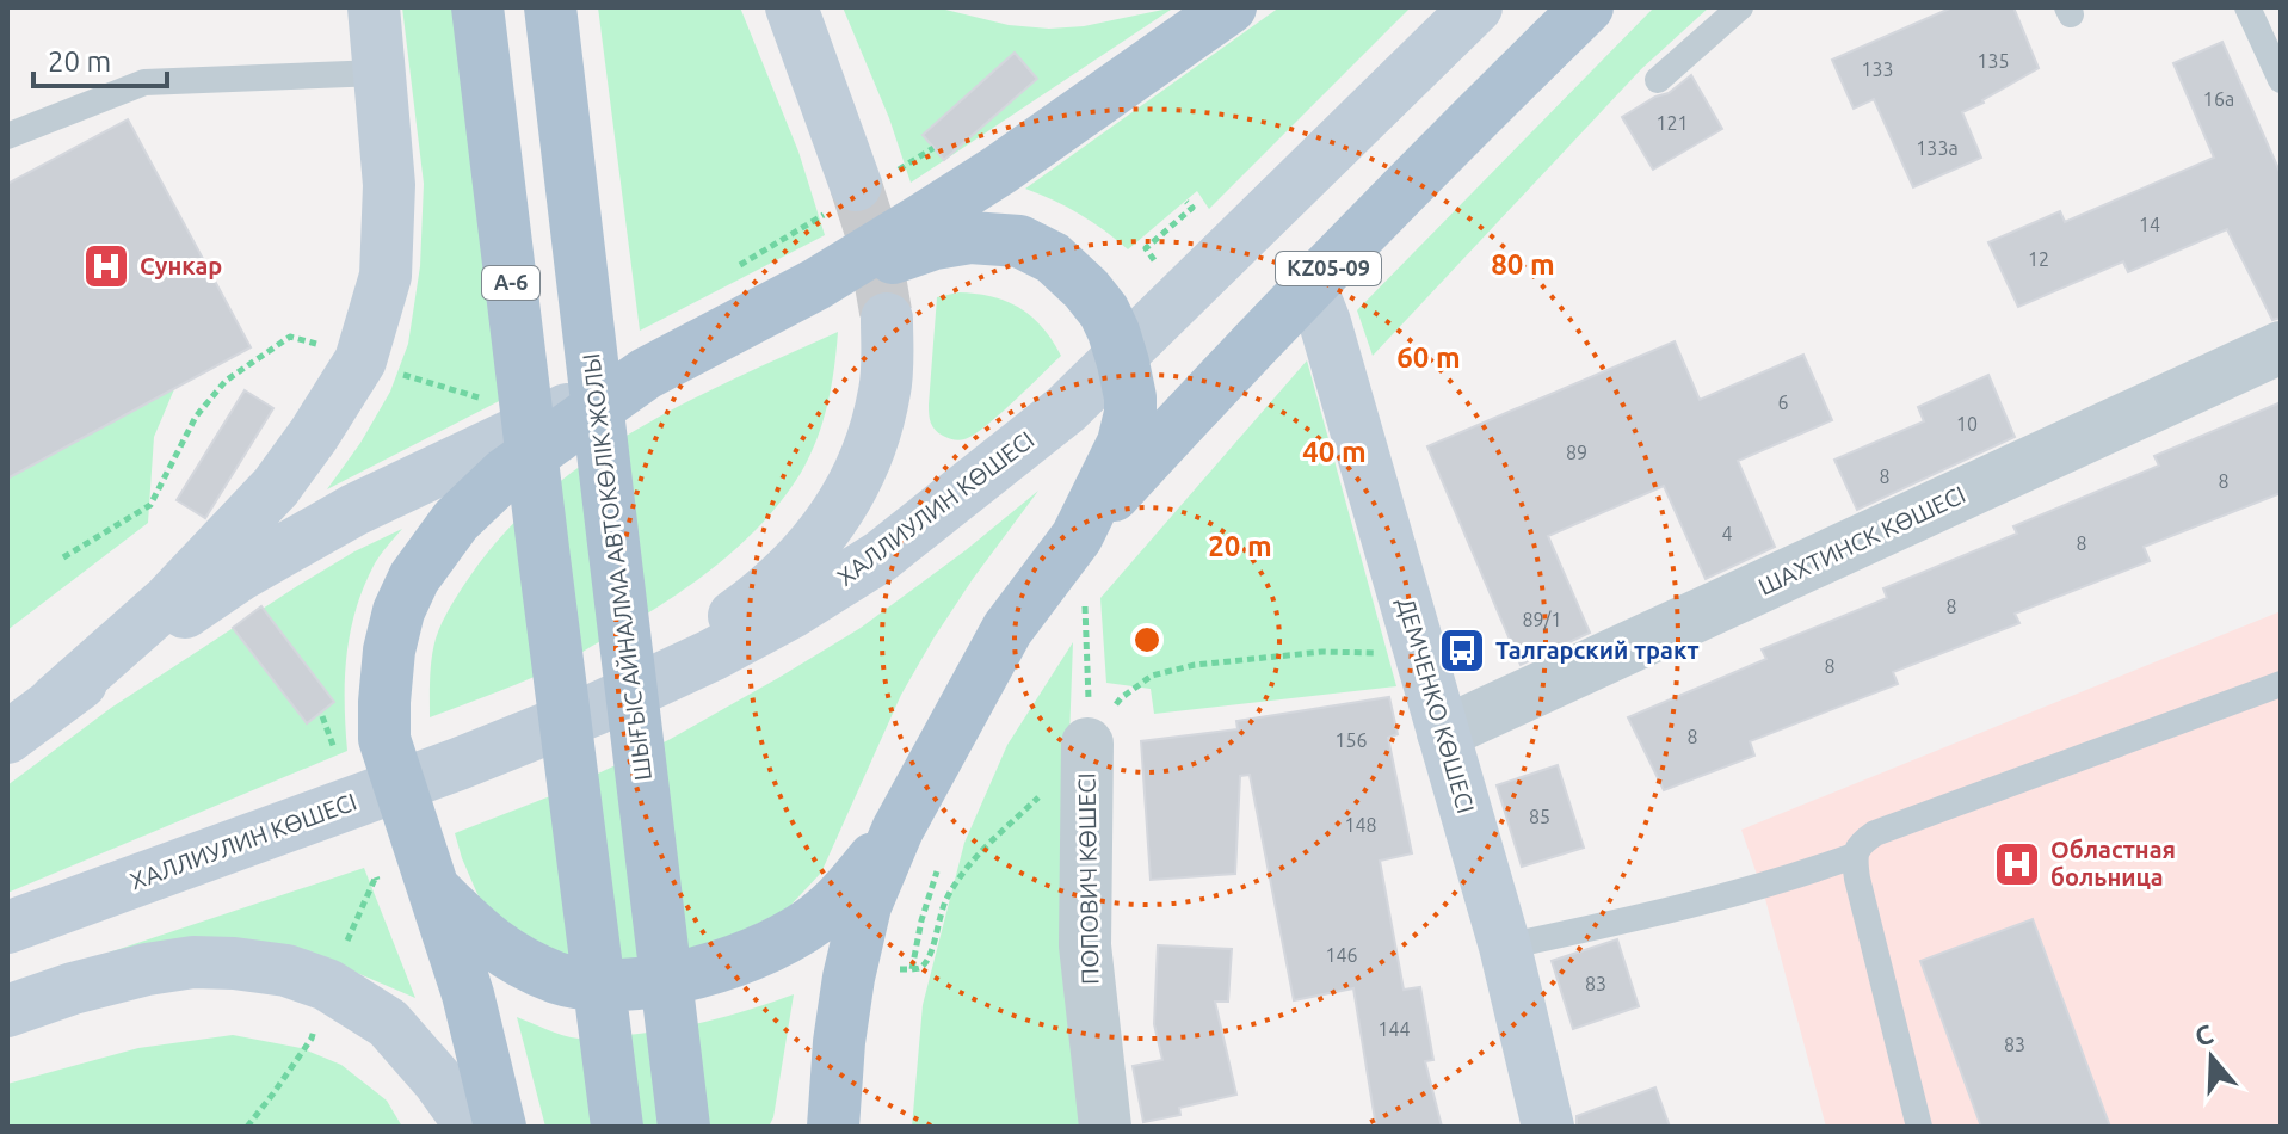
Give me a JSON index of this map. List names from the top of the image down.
{
  "streets": {
    "main road": [
      "KZ05-09",
      "A-6",
      "ХАЛЛИУЛИН КӨШЕСІ",
      "ШЫҒЫС АЙНАЛМА АВТОКӨЛІК ЖОЛЫ",
      "ДЕМЧЕНКО КӨШЕСІ"
    ],
    "street": ["ШАХТИНСК КӨШЕСІ", "ПОПОВИЧ КӨШЕСІ"]
  },
  "crossings": [
    ["KZ05-09", "ДЕМЧЕНКО КӨШЕСІ"],
    ["ШАХТИНСК КӨШЕСІ", "ДЕМЧЕНКО КӨШЕСІ"]
  ],
  "places": {
    "hospital": ["Сункар", "Областная больница"],
    "bus stop": ["Талгарский тракт"]
  },
  "house_numbers": [
    "135",
    "133",
    "16а",
    "121",
    "133а",
    "14",
    "12",
    "6",
    "10",
    "89",
    "8",
    "8",
    "4",
    "8",
    "8",
    "89/1",
    "8",
    "8",
    "156",
    "85",
    "148",
    "146",
    "83",
    "144",
    "83"
  ],
  "scale_bar": "20 m",
  "north": "top",
  "rings": [
    "80 m",
    "60 m",
    "40 m",
    "20 m"
  ]
}
